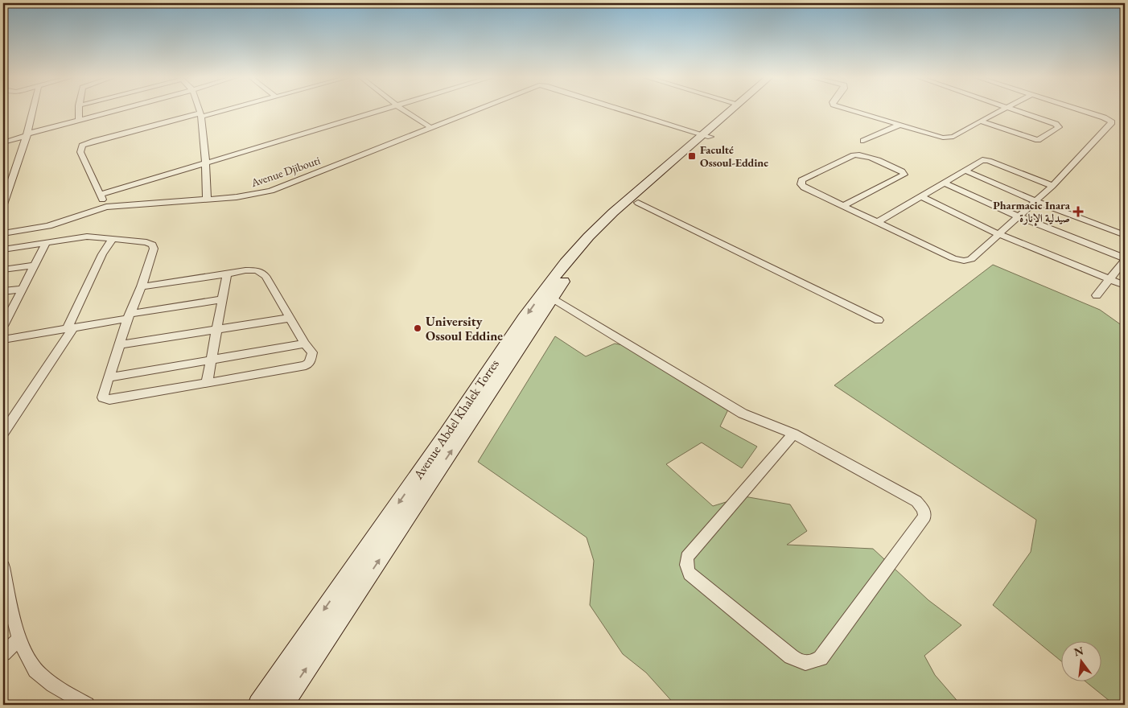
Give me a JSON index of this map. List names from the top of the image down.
{
  "streets": {
    "main road": ["Avenue Abdel Khalek Torres"],
    "street": ["Avenue Djibouti"]
  },
  "crossings": [
    ["Avenue Djibouti", "Avenue Abdel Khalek Torres"]
  ],
  "places": {
    "transit": ["Faculté Ossoul-Eddine"],
    "health": ["Pharmacie Inara صيدلية الإنارة"],
    "other": ["University Ossoul Eddine"]
  },
  "north": "top"
}
